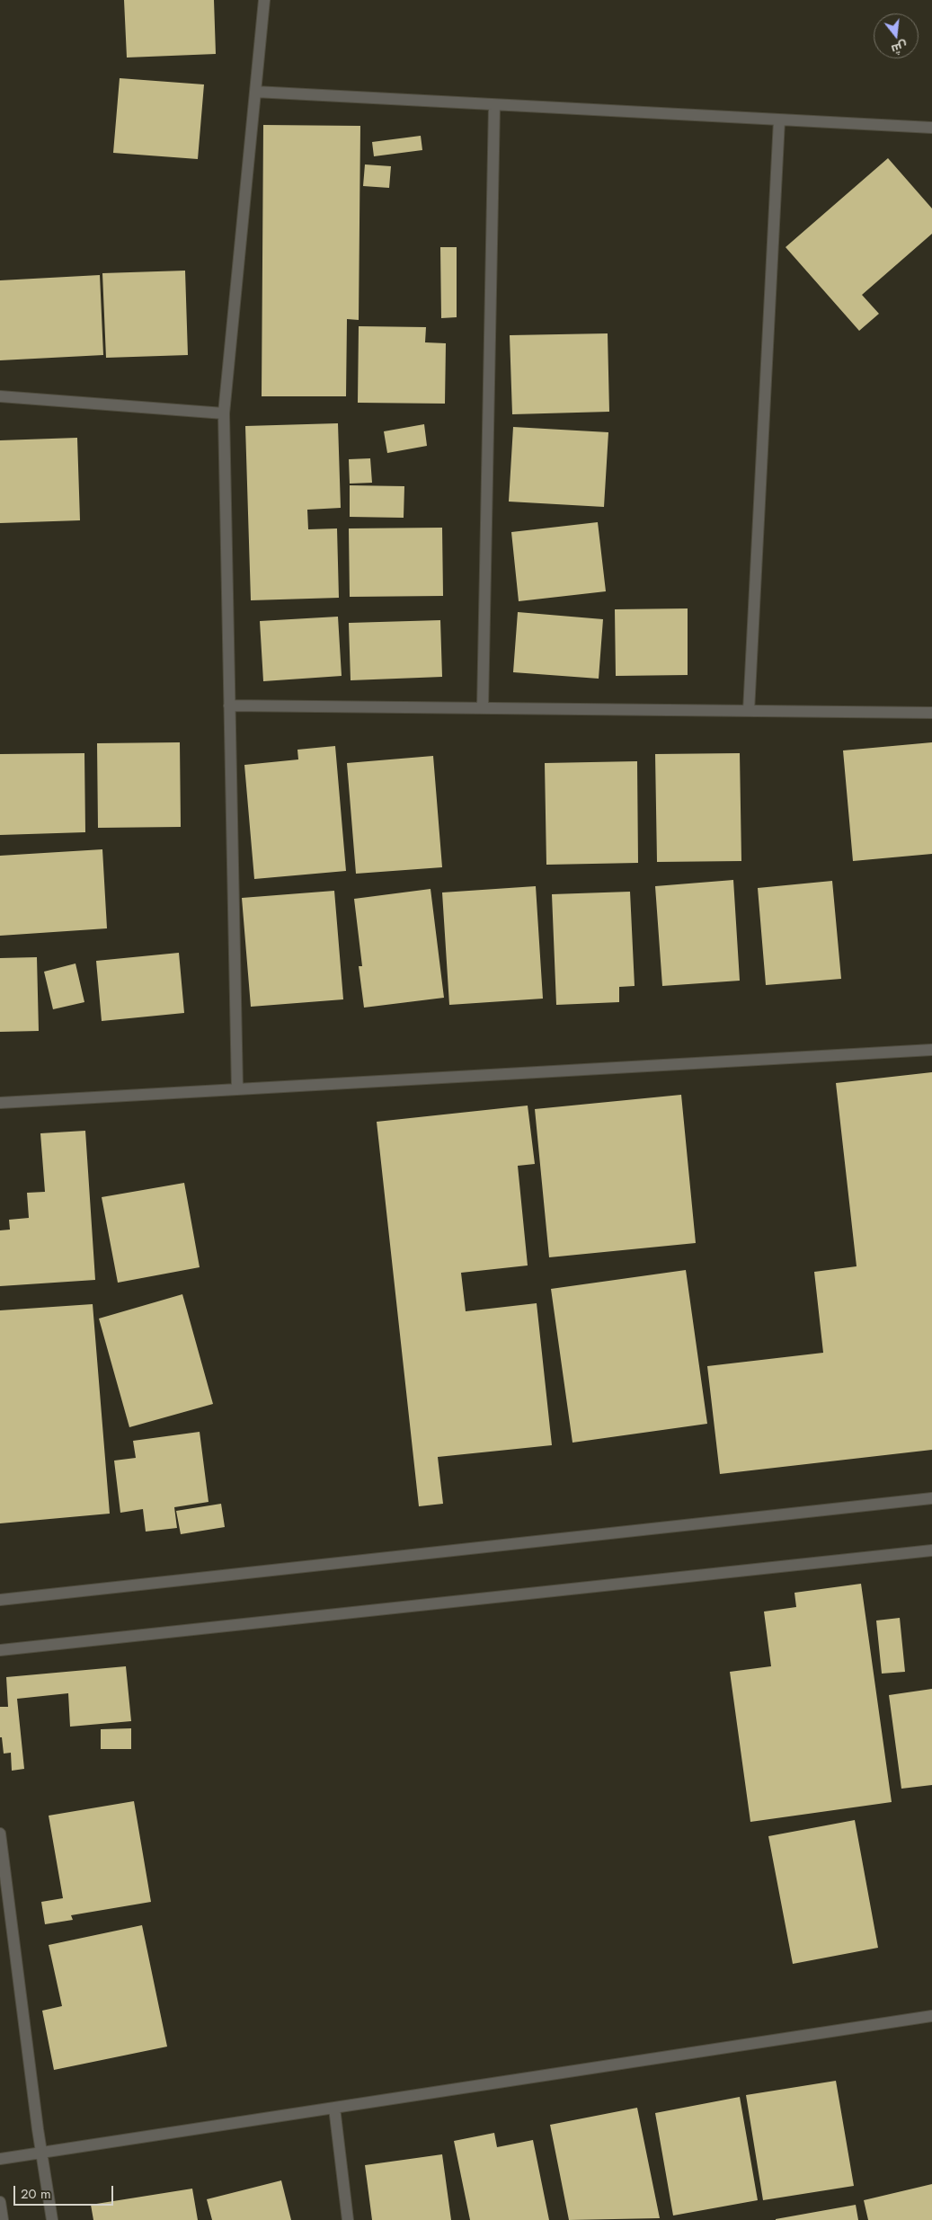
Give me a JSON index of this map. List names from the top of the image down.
{
  "scale_bar": "20 m",
  "north": "bottom"
}
